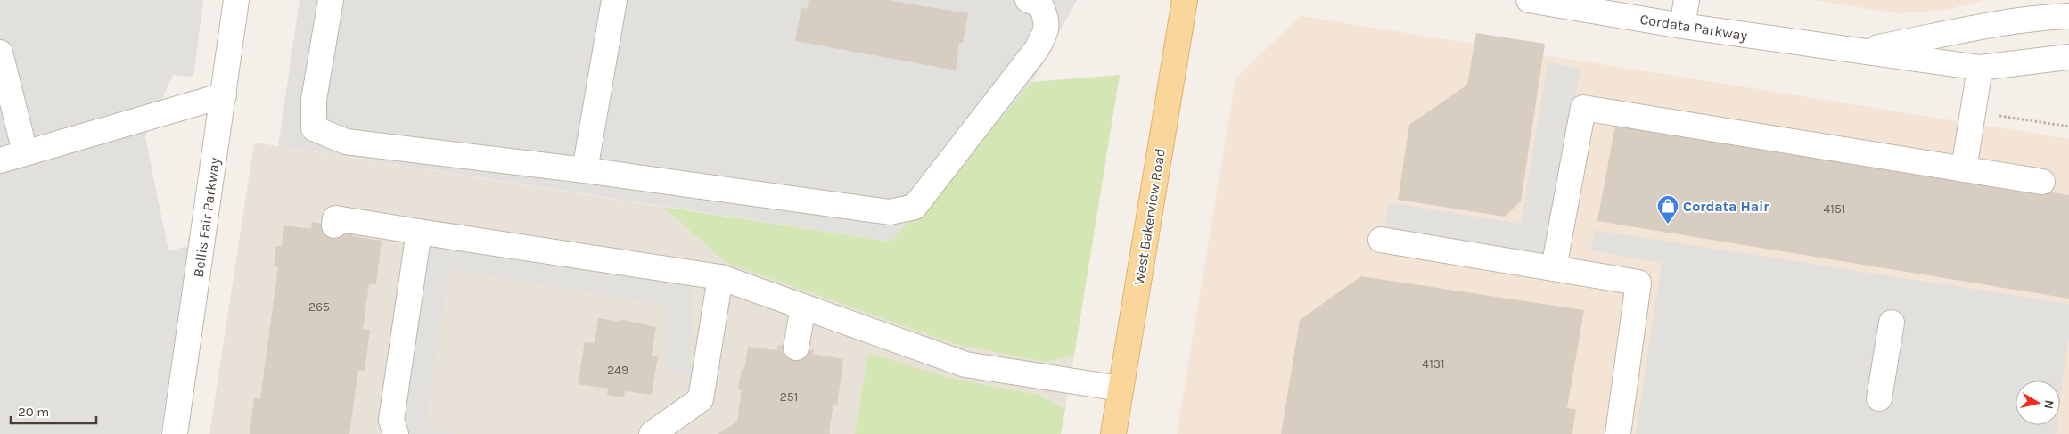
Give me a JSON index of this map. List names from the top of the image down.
{
  "streets": {
    "main road": ["West Bakerview Road"],
    "street": ["Cordata Parkway", "Bellis Fair Parkway"]
  },
  "places": {
    "shop": ["Cordata Hair"]
  },
  "house_numbers": [
    "4151",
    "265",
    "4131",
    "249",
    "251"
  ],
  "scale_bar": "20 m",
  "north": "right"
}
